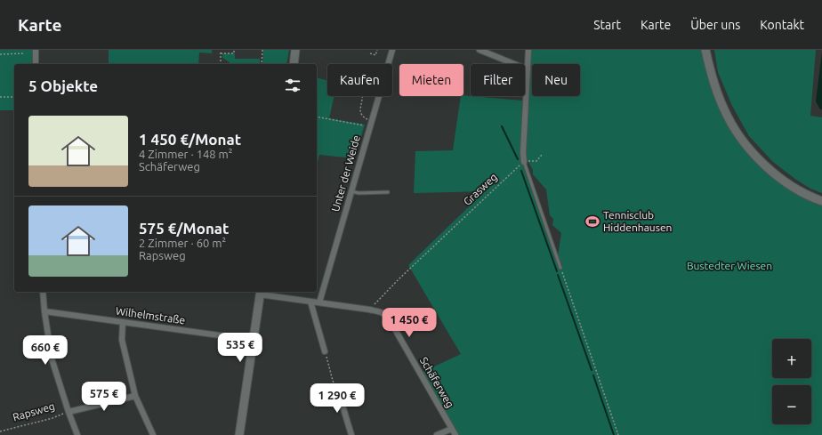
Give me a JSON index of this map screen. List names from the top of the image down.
{
  "streets": {
    "street": [
      "Unter der Weide",
      "Wilhelmstraße",
      "Schäferweg",
      "Rapsweg"
    ],
    "path": ["Grasweg"]
  },
  "crossings": [
    ["Unter der Weide", "Schäferweg"],
    ["Grasweg", "Schäferweg"]
  ],
  "parks": ["Bustedter Wiesen"],
  "places": {
    "sports": ["Tennisclub Hiddenhausen"]
  },
  "page": {
    "header": "Karte",
    "nav": [
      "Start",
      "Karte",
      "Über uns",
      "Kontakt"
    ],
    "chip": [
      "Kaufen",
      "Mieten",
      "Filter",
      "Neu"
    ],
    "heading": "5 Objekte",
    "list": [
      {
        "name": "1 450 €/Monat",
        "note": "4 Zimmer · 148 m² · Schäferweg"
      },
      {
        "name": "575 €/Monat",
        "note": "2 Zimmer · 60 m² · Rapsweg"
      }
    ],
    "price": [
      "1 450 €",
      "535 €",
      "660 €",
      "575 €",
      "1 290 €"
    ],
    "map_buttons": ["+", "−"]
  }
}
